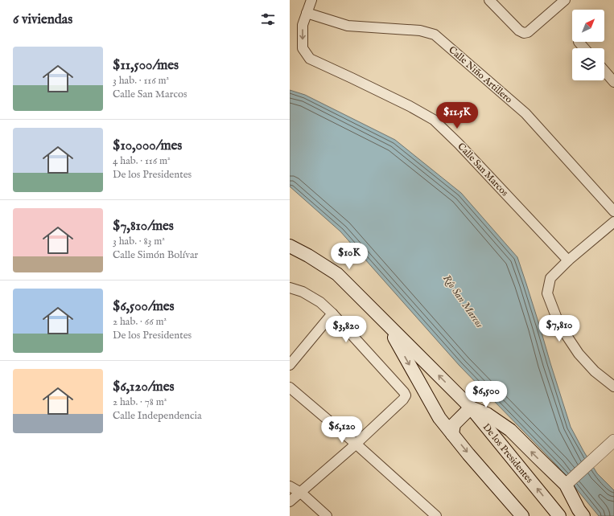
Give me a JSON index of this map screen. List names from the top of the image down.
{
  "streets": {
    "main road": ["De los Presidentes"],
    "street": ["Calle Niño Artillero", "Calle San Marcos"]
  },
  "crossings": [
    ["Calle Niño Artillero", "Calle San Marcos"]
  ],
  "one_way": ["Calle San Marcos"],
  "water": ["Río San Marcos"],
  "north": "top right",
  "page": {
    "heading": "6 viviendas",
    "list": [
      {
        "name": "$11,500/mes",
        "note": "3 hab. · 116 m² · Calle San Marcos"
      },
      {
        "name": "$10,000/mes",
        "note": "4 hab. · 116 m² · De los Presidentes"
      },
      {
        "name": "$7,810/mes",
        "note": "3 hab. · 83 m² · Calle Simón Bolívar"
      },
      {
        "name": "$6,500/mes",
        "note": "2 hab. · 66 m² · De los Presidentes"
      },
      {
        "name": "$6,120/mes",
        "note": "2 hab. · 78 m² · Calle Independencia"
      }
    ],
    "price": [
      "$11.5K",
      "$10K",
      "$7,810",
      "$3,820",
      "$6,500",
      "$6,120"
    ]
  }
}
